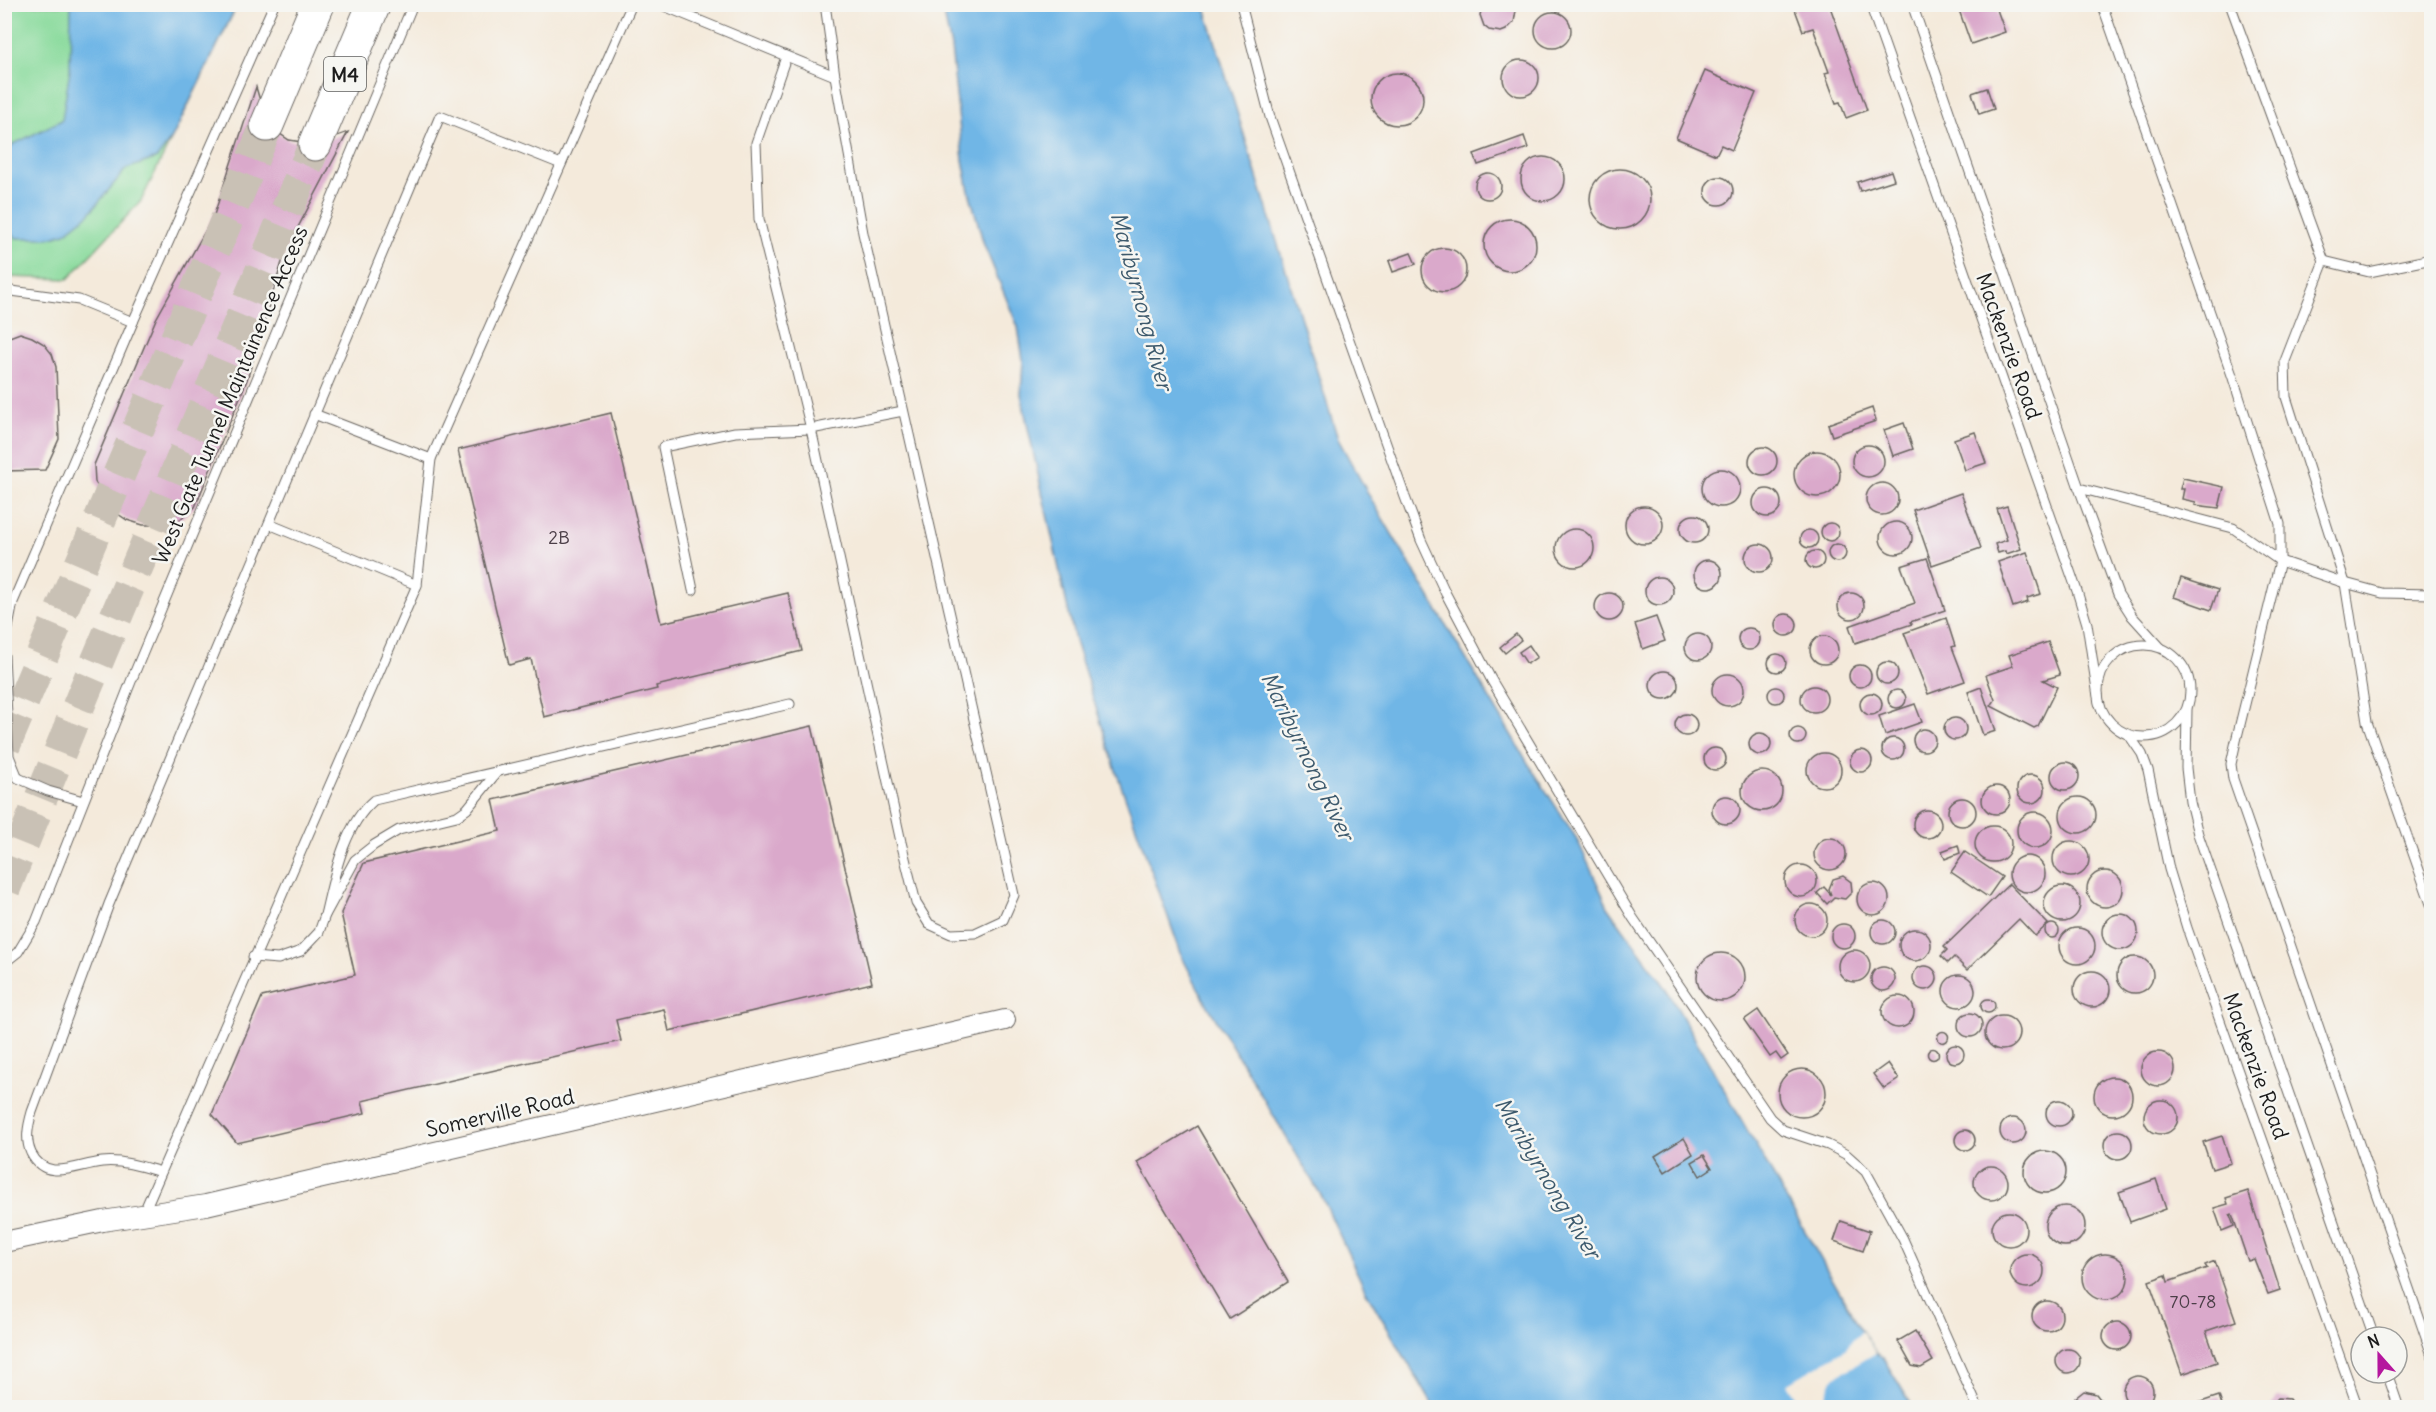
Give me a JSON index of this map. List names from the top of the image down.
{
  "streets": {
    "highway": ["M4"],
    "street": ["Somerville Road"],
    "lane": ["Mackenzie Road", "West Gate Tunnel Maintainence Access"]
  },
  "water": ["Maribyrnong River"],
  "house_numbers": ["2B", "70-78"],
  "north": "top"
}
